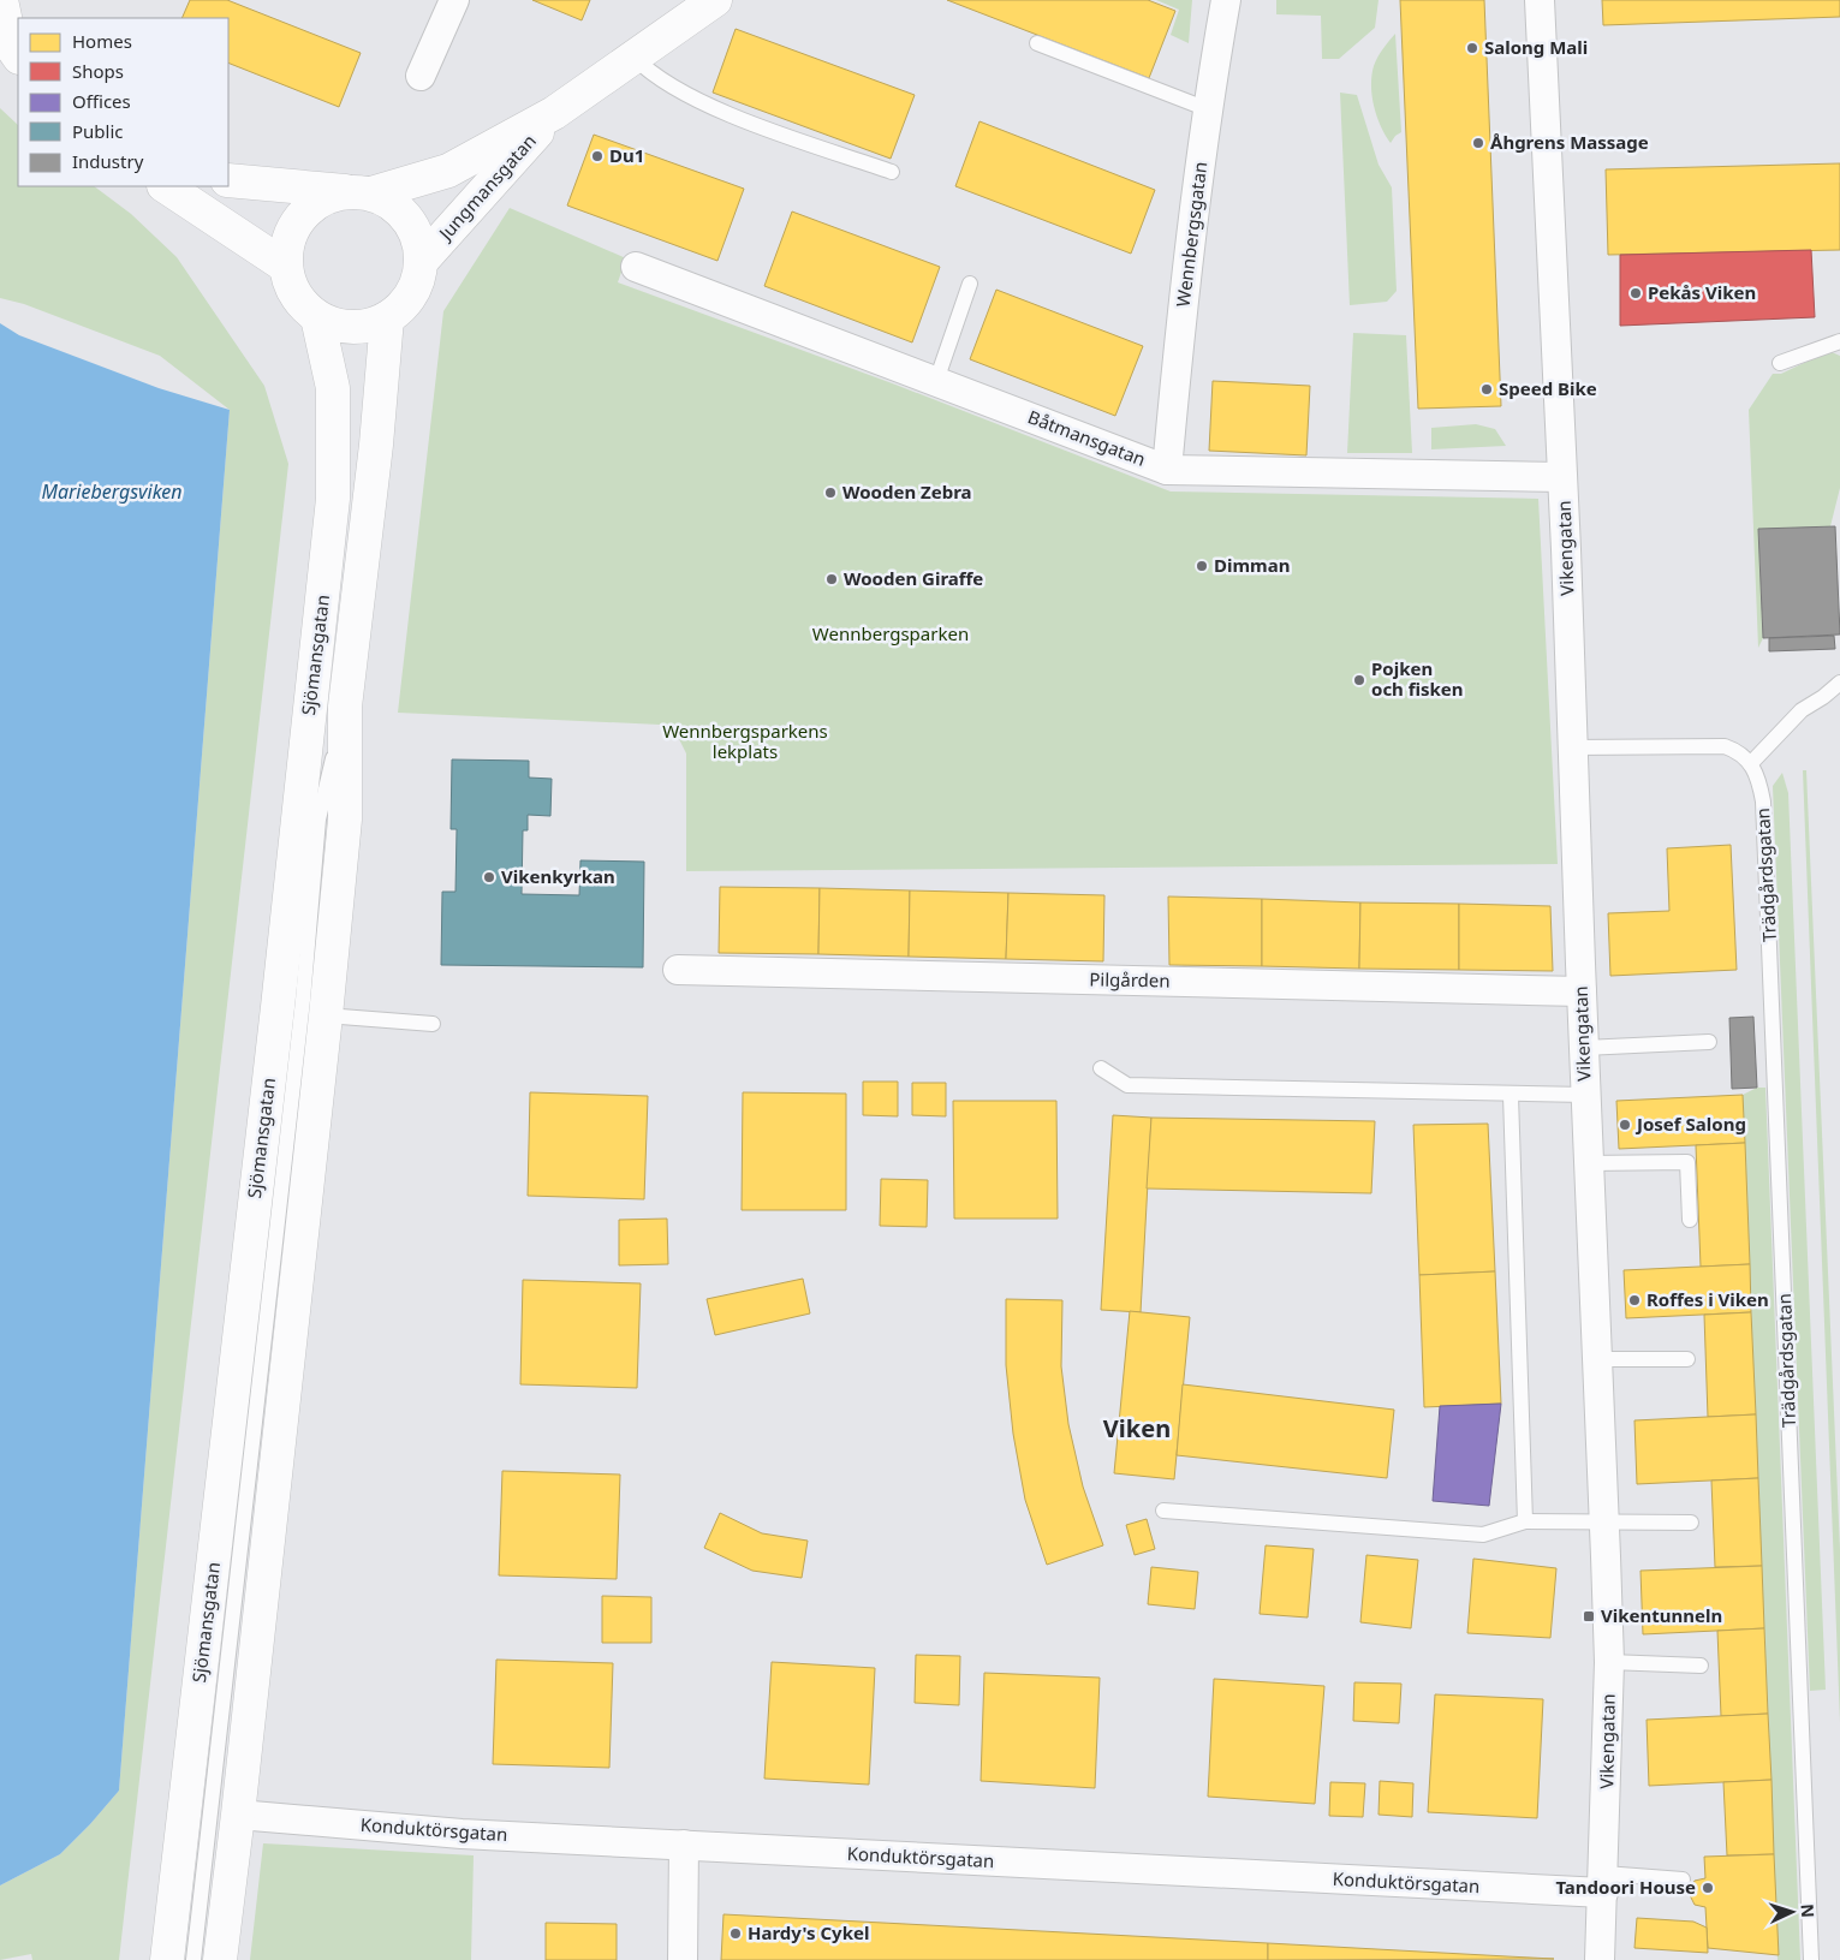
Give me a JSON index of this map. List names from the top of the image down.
{
  "streets": {
    "street": [
      "Jungmansgatan",
      "Wennbergsgatan",
      "Båtmansgatan",
      "Vikengatan",
      "Sjömansgatan",
      "Pilgården",
      "Konduktörsgatan"
    ],
    "lane": ["Trädgårdsgatan"]
  },
  "crossings": [
    ["Jungmansgatan", "Sjömansgatan"],
    ["Wennbergsgatan", "Båtmansgatan"],
    ["Båtmansgatan", "Vikengatan"],
    ["Vikengatan", "Pilgården"],
    ["Vikengatan", "Konduktörsgatan"],
    ["Sjömansgatan", "Konduktörsgatan"]
  ],
  "districts": ["Viken"],
  "water": ["Mariebergsviken"],
  "parks": ["Wennbergsparken", "Wennbergsparkens lekplats"],
  "places": {
    "other": [
      "Salong Mali",
      "Åhgrens Massage",
      "Du1",
      "Pekås Viken",
      "Speed Bike",
      "Wooden Zebra",
      "Dimman",
      "Wooden Giraffe",
      "Pojken och fisken",
      "Vikenkyrkan",
      "Josef Salong",
      "Roffes i Viken",
      "Tandoori House",
      "Hardy's Cykel"
    ],
    "transit": ["Vikentunneln"]
  },
  "legend": [
    "Homes",
    "Shops",
    "Offices",
    "Public",
    "Industry"
  ],
  "north": "right"
}
